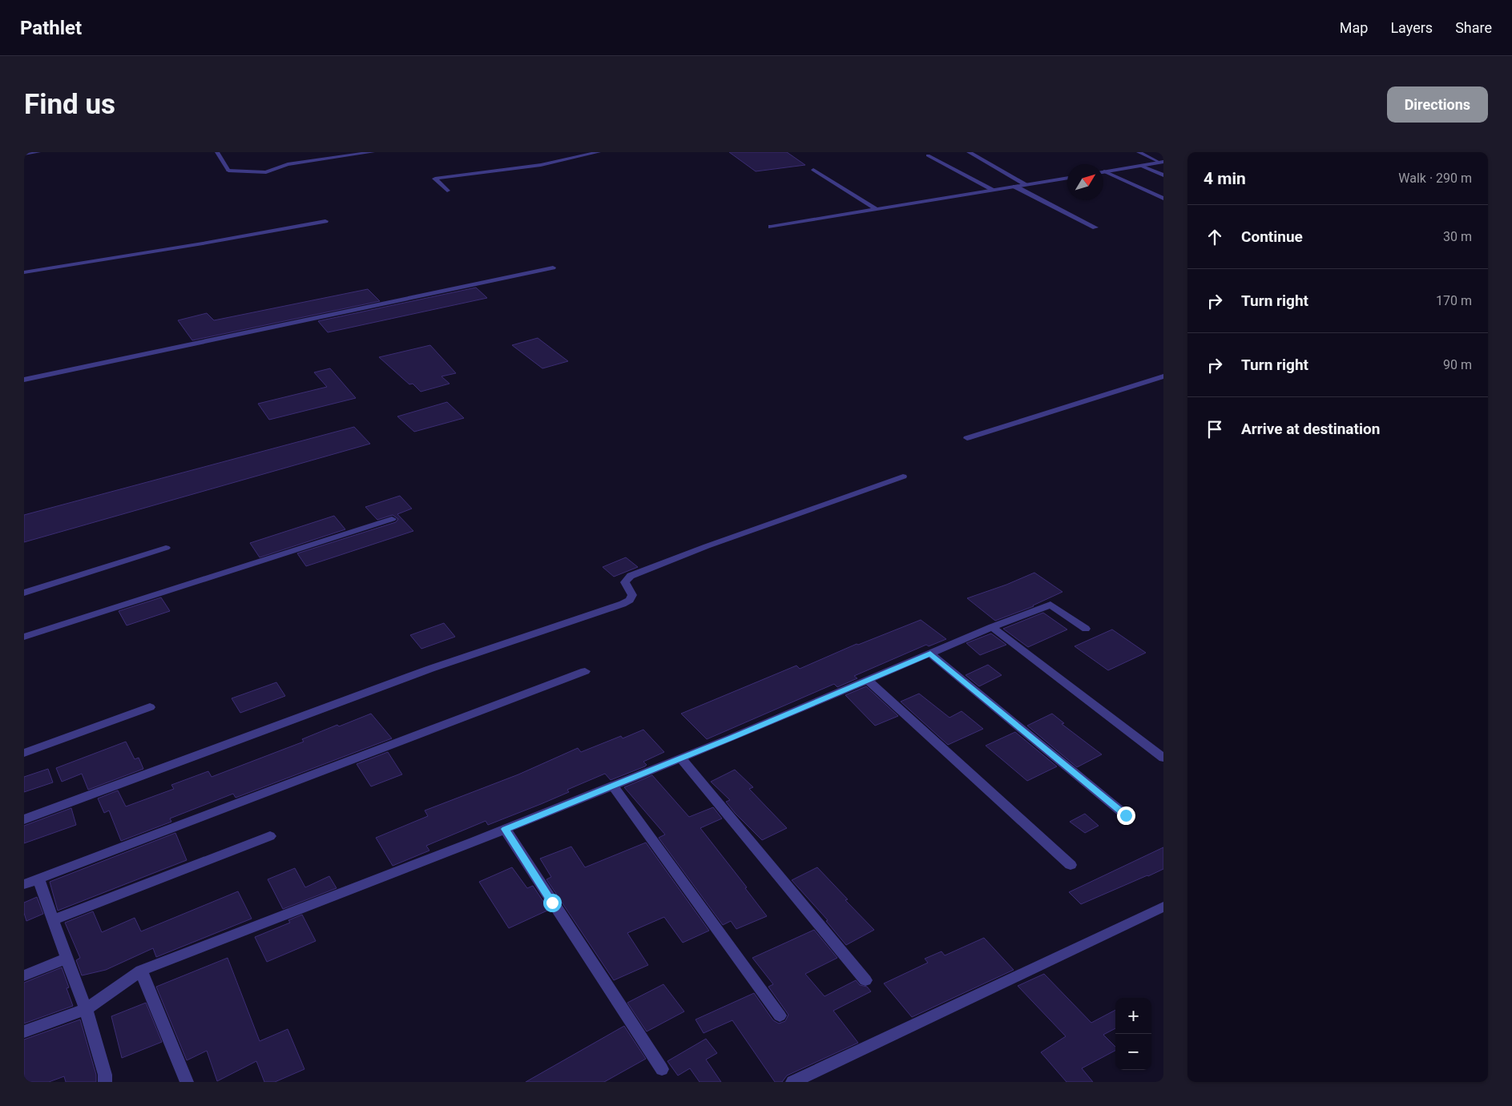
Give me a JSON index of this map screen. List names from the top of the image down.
{
  "north": "top right",
  "page": {
    "header": "Pathlet",
    "nav": ["Map", "Layers", "Share"],
    "buttons": "Directions",
    "title": "Find us",
    "heading": ["4 min", "Walk · 290 m"],
    "list": [
      ["Continue", "30 m"],
      ["Turn right", "170 m"],
      ["Turn right", "90 m"],
      "Arrive at destination"
    ],
    "map_buttons": ["+", "−"]
  }
}
